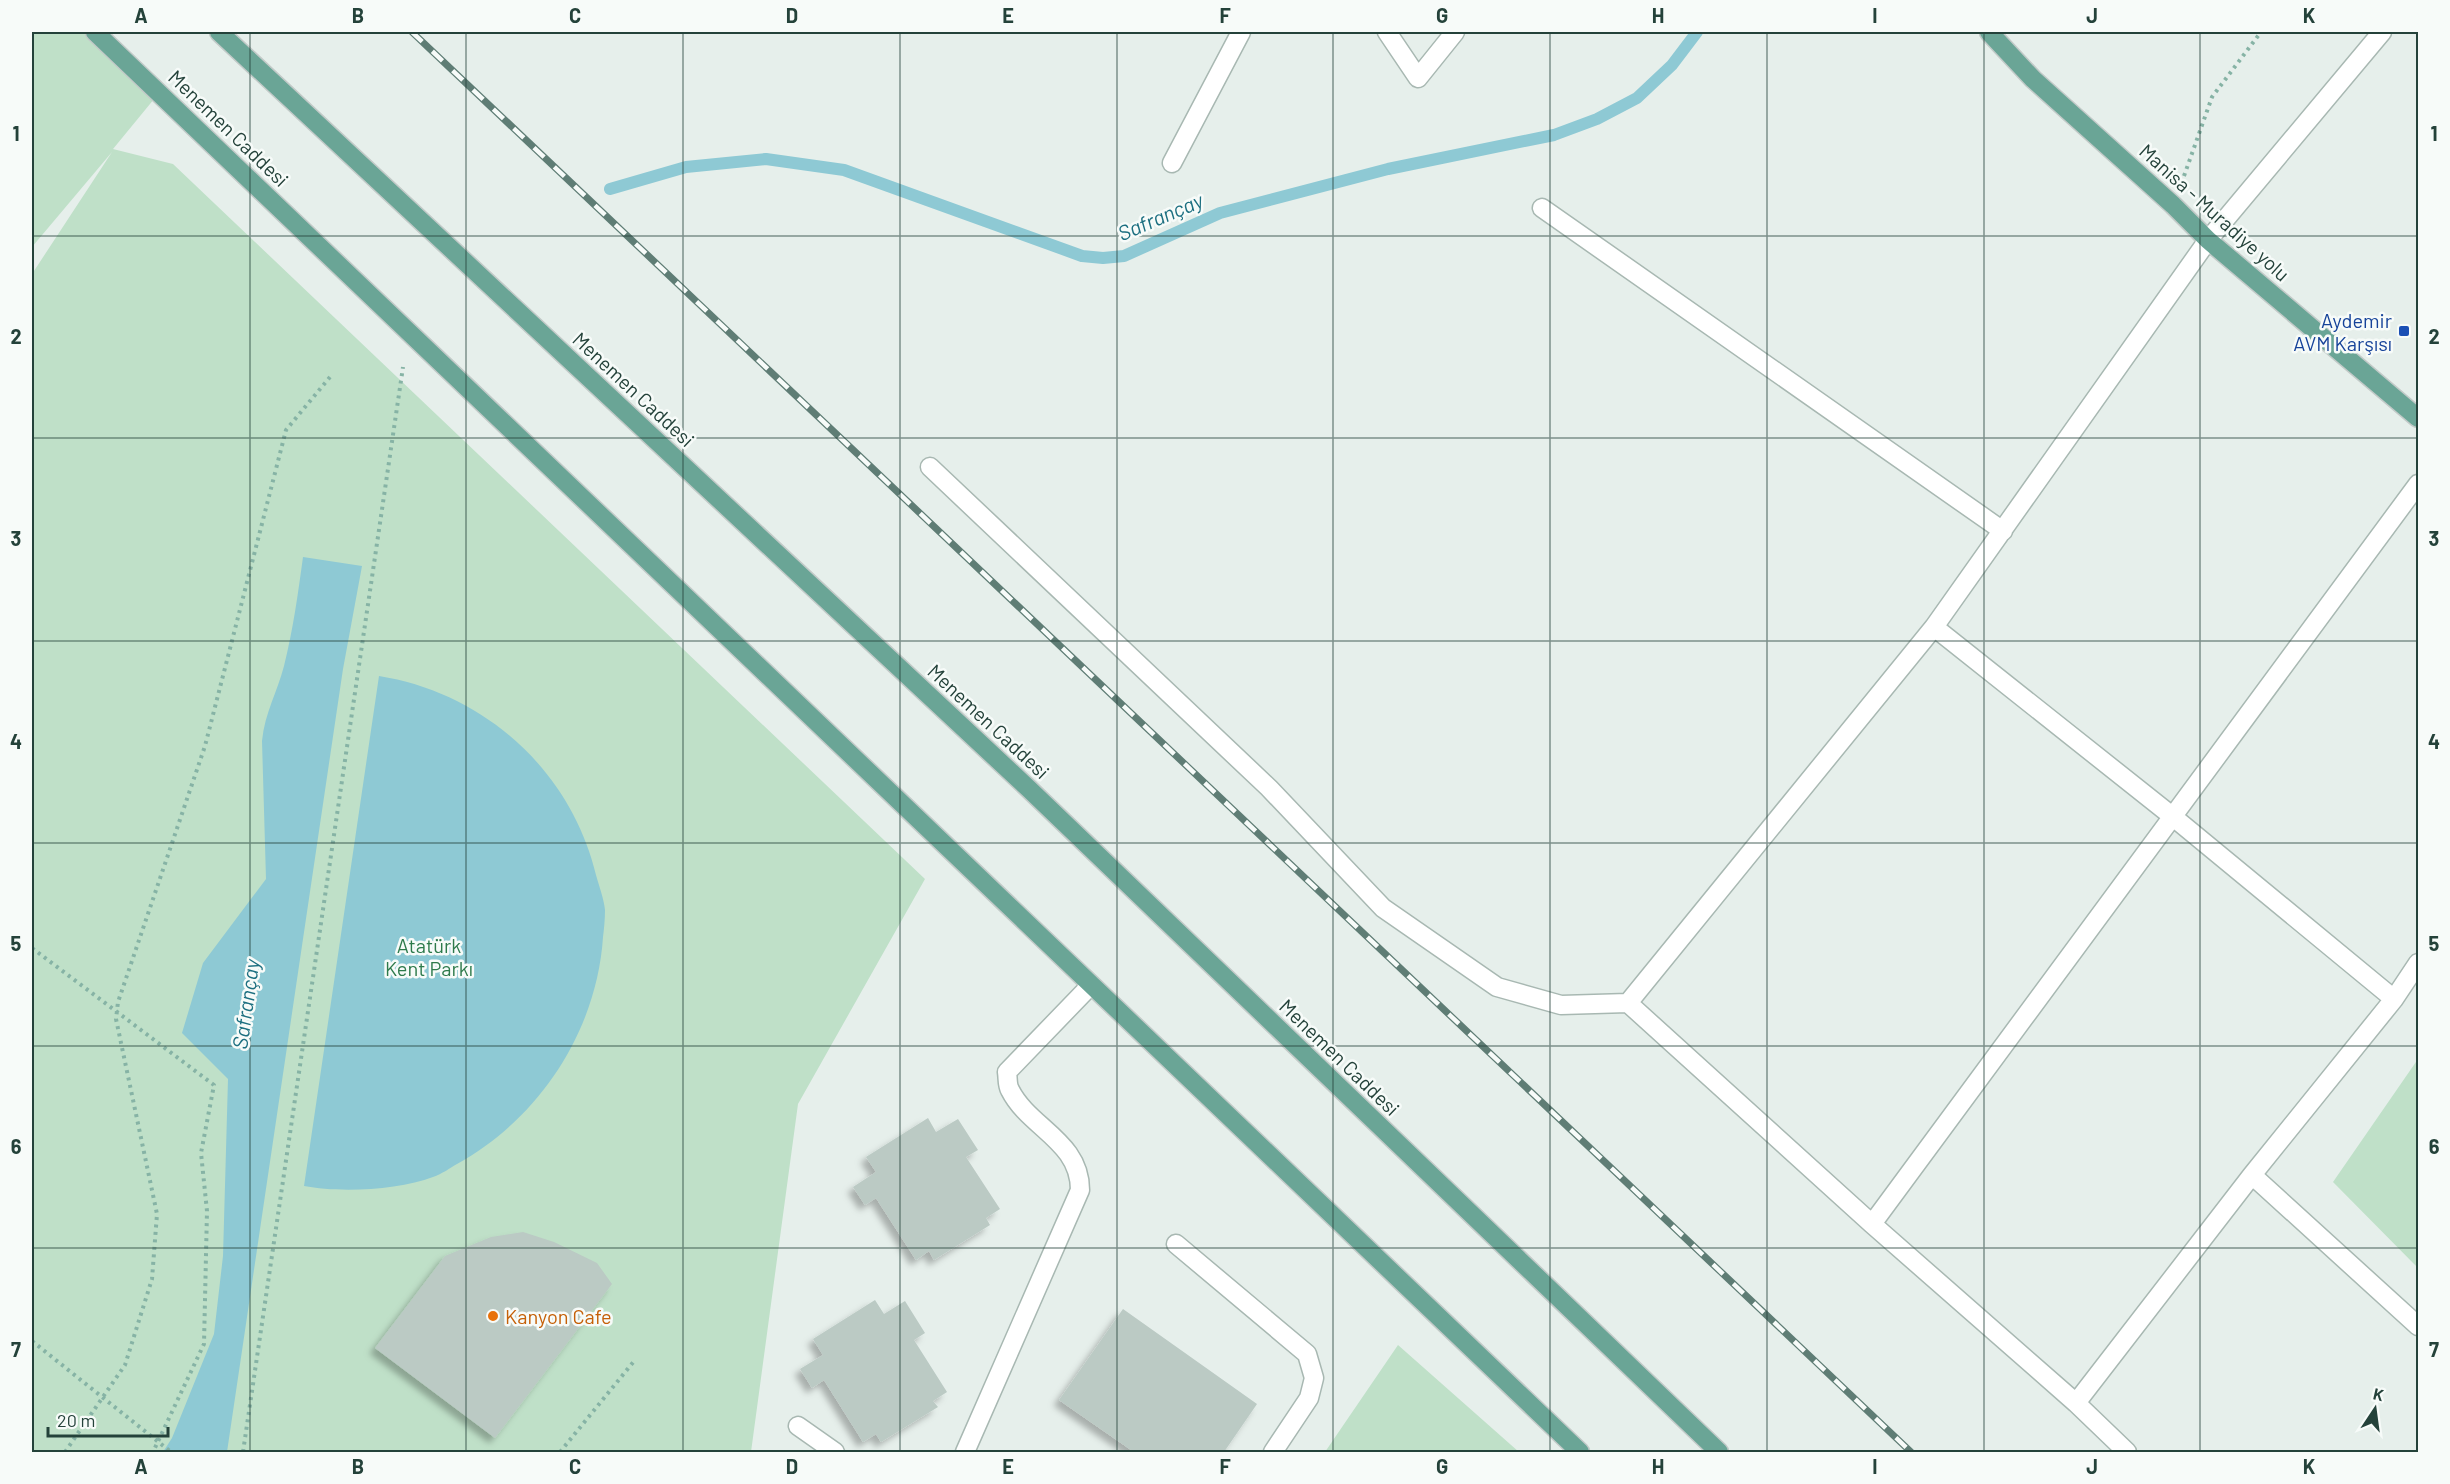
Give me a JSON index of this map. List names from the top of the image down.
{
  "streets": {
    "main road": ["Menemen Caddesi", "Manisa - Muradiye yolu"]
  },
  "water": ["Safrançay"],
  "parks": ["Atatürk Kent Parkı"],
  "places": {
    "transit": ["Aydemir AVM Karşısı"],
    "other": ["Kanyon Cafe"]
  },
  "scale_bar": "20 m",
  "north": "top",
  "grid": {
    "columns": [
      "A",
      "B",
      "C",
      "D",
      "E",
      "F",
      "G",
      "H",
      "I",
      "J",
      "K"
    ],
    "rows": [
      "1",
      "2",
      "3",
      "4",
      "5",
      "6",
      "7"
    ]
  }
}
